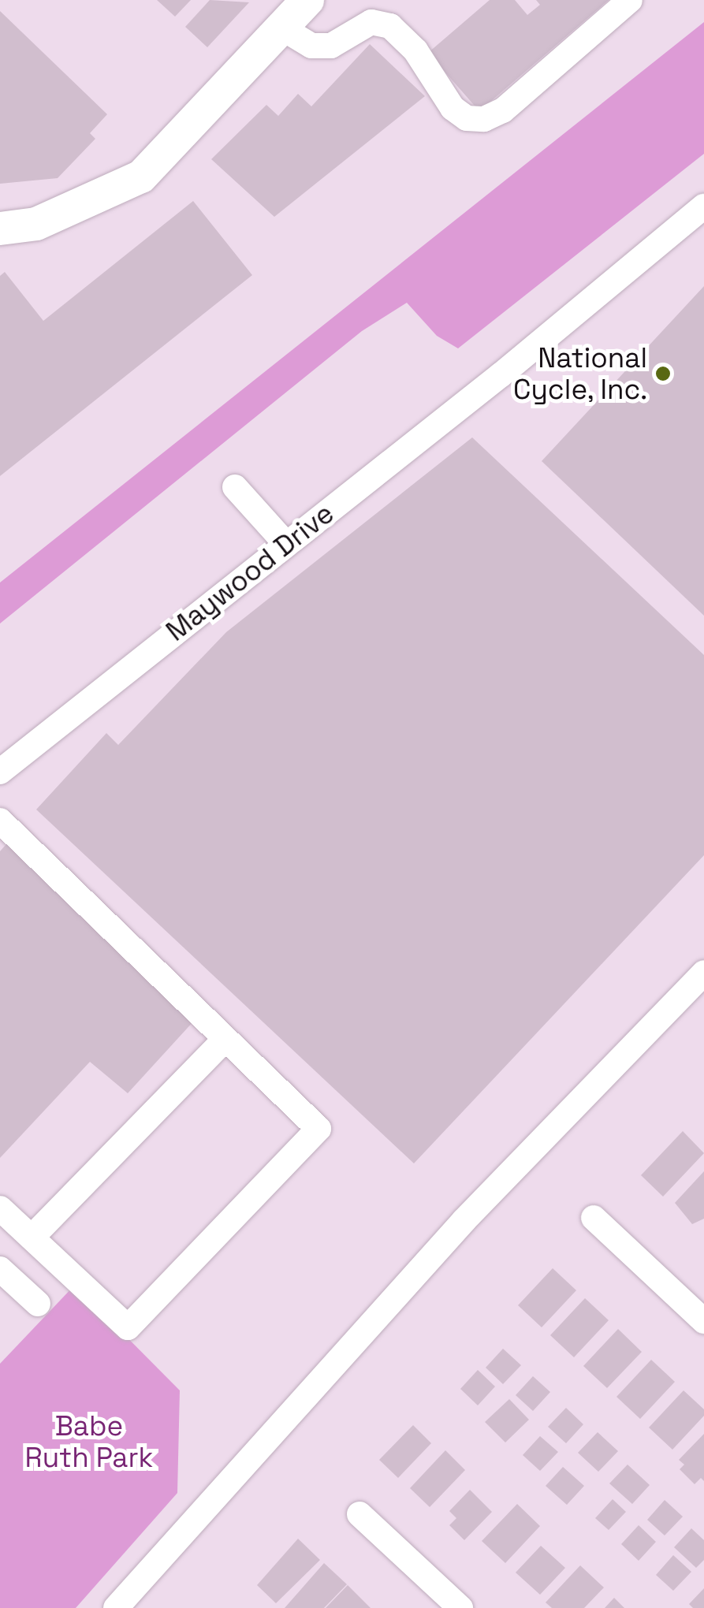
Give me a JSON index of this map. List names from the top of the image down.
{
  "streets": {
    "street": ["Maywood Drive"]
  },
  "parks": ["Babe Ruth Park"],
  "places": ["National Cycle, Inc."]
}
